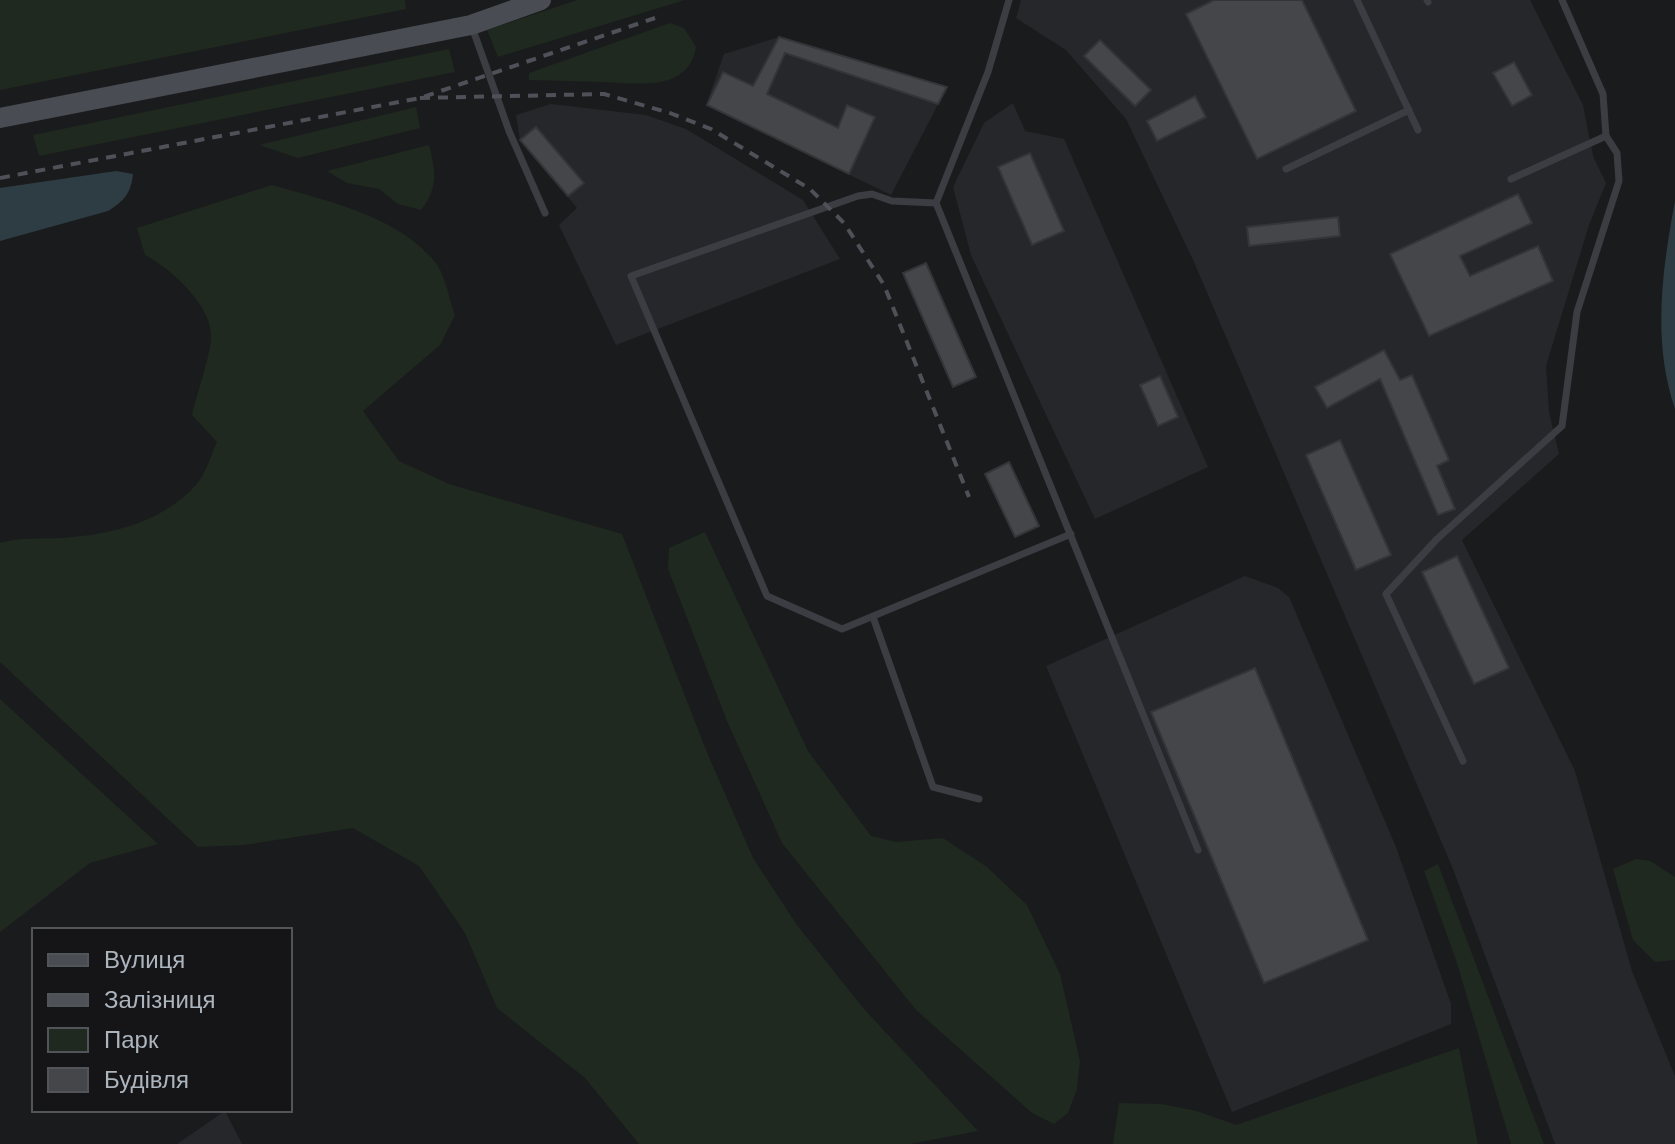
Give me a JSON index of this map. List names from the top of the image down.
{
  "legend": [
    "Вулиця",
    "Залізниця",
    "Парк",
    "Будівля"
  ]
}
